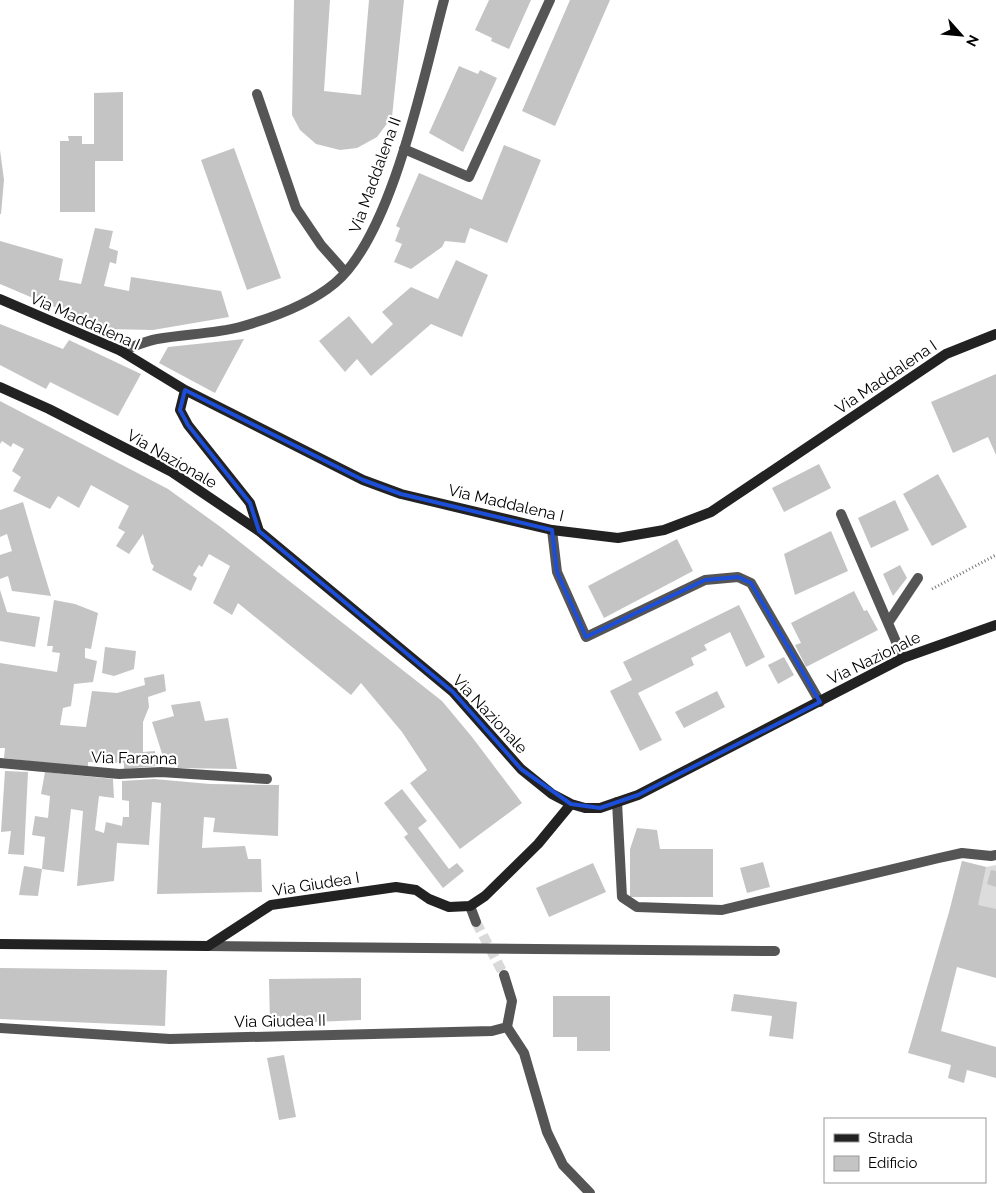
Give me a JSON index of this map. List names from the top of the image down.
{
  "streets": {
    "street": [
      "Via Maddalena II",
      "Via Maddalena I",
      "Via Nazionale",
      "Via Faranna",
      "Via Giudea I",
      "Via Giudea II"
    ]
  },
  "crossings": [
    ["Via Maddalena II", "Via Maddalena I"]
  ],
  "legend": ["Strada", "Edificio"],
  "north": "bottom right"
}
